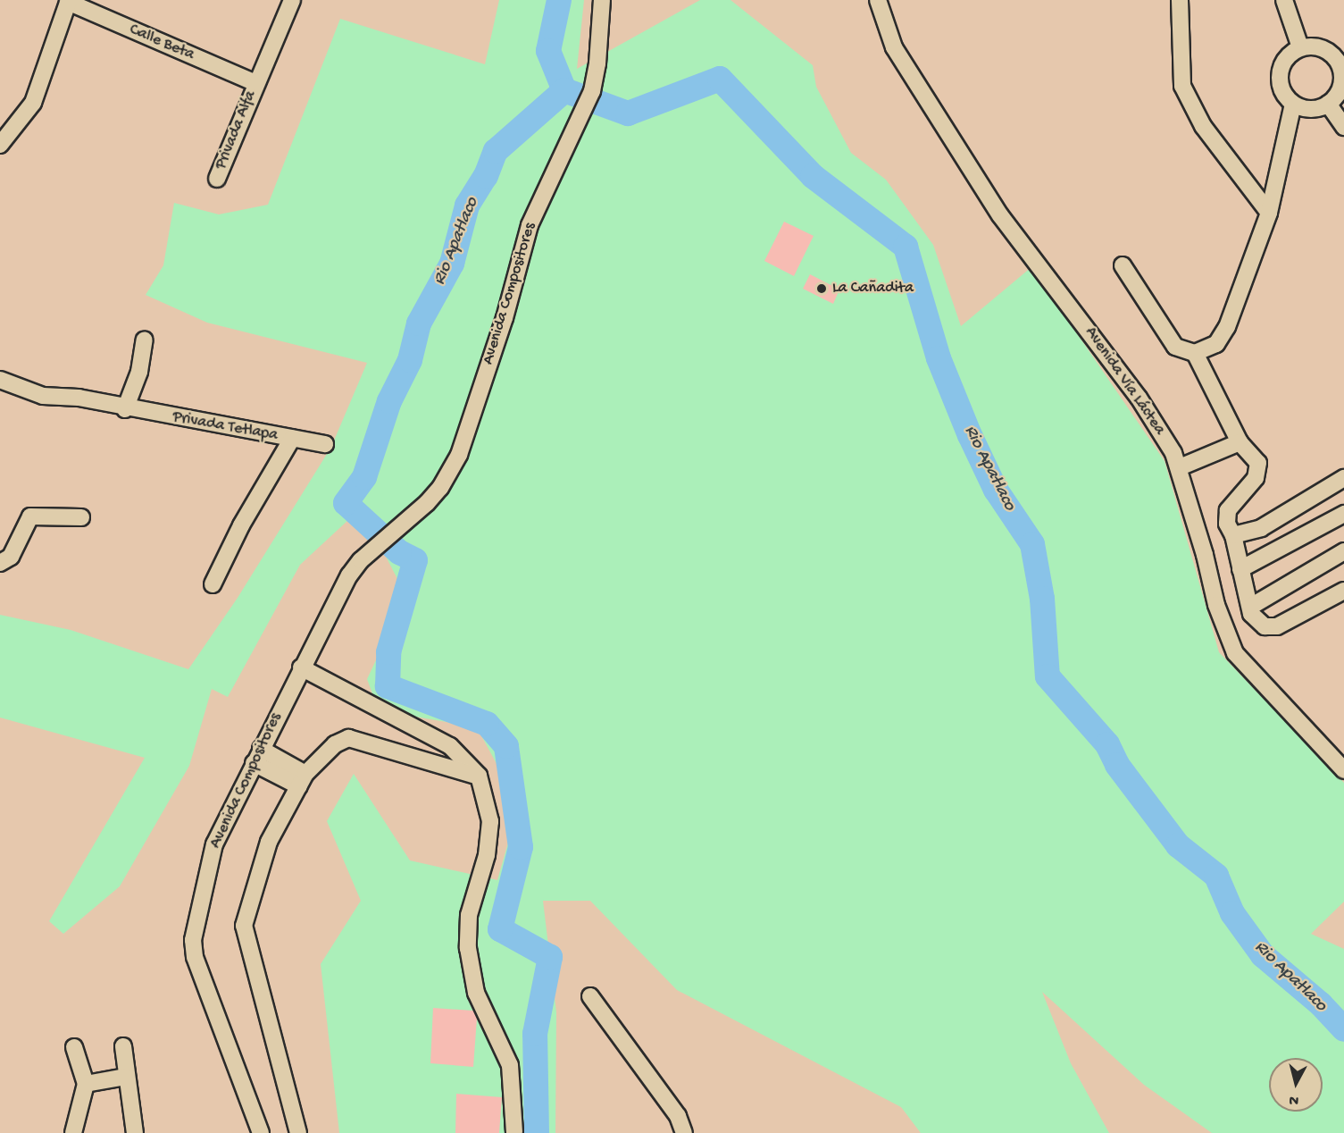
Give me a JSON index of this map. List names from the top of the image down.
{
  "streets": {
    "street": [
      "Calle Beta",
      "Privada Alfa",
      "Avenida Compositores",
      "Avenida Vía Láctea",
      "Privada Tetlapa"
    ]
  },
  "crossings": [
    ["Calle Beta", "Privada Alfa"]
  ],
  "water": ["Rio Apatlaco"],
  "places": ["La Cañadita"],
  "north": "bottom"
}
